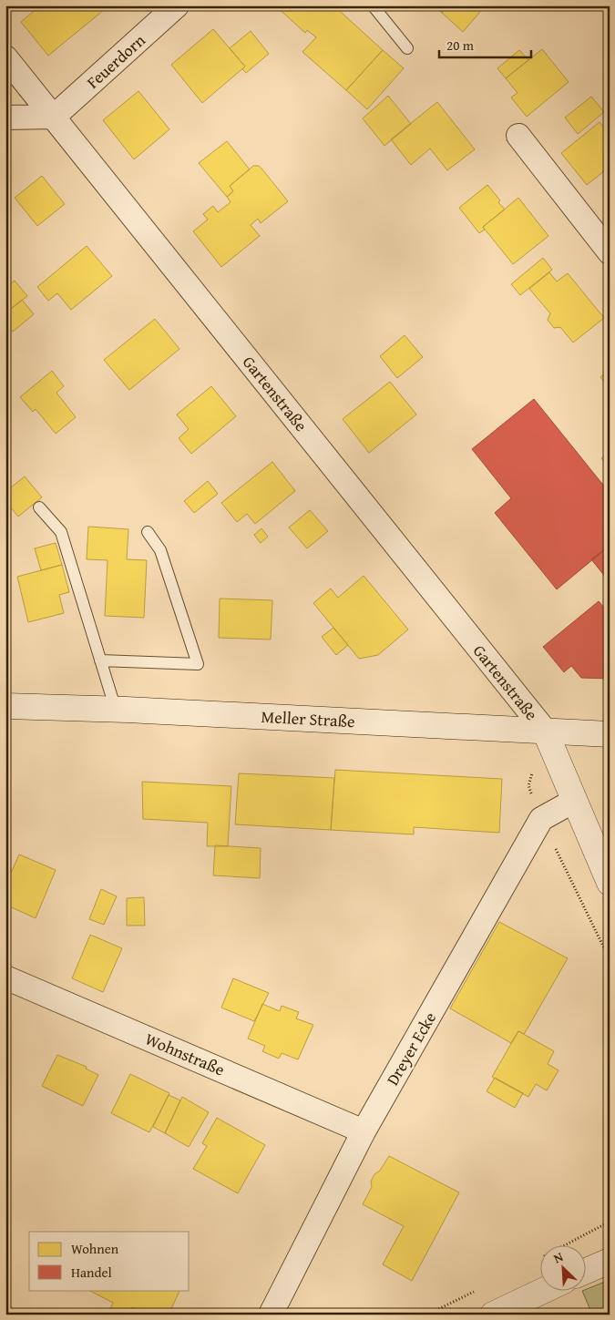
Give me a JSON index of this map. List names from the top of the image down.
{
  "streets": {
    "main road": ["Meller Straße"],
    "street": [
      "Feuerdorn",
      "Gartenstraße",
      "Dreyer Ecke",
      "Wohnstraße"
    ]
  },
  "crossings": [
    ["Feuerdorn", "Gartenstraße"],
    ["Gartenstraße", "Meller Straße"],
    ["Dreyer Ecke", "Wohnstraße"]
  ],
  "legend": ["Wohnen", "Handel"],
  "scale_bar": "20 m",
  "north": "top left"
}
